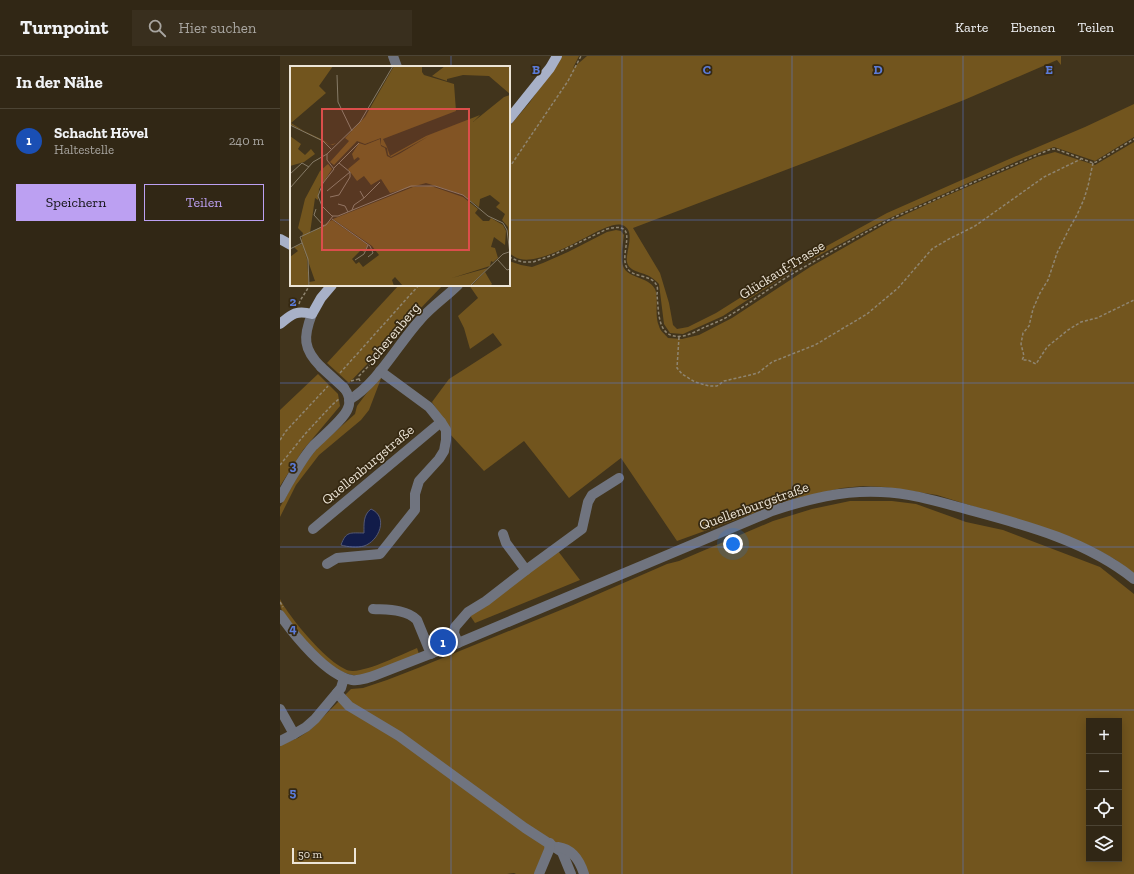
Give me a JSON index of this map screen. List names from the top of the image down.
{
  "streets": {
    "street": ["Scherenberg", "Quellenburgstraße"],
    "path": ["Glückauf-Trasse"]
  },
  "scale_bar": "50 m",
  "page": {
    "header": "Turnpoint",
    "search": "Hier suchen",
    "nav": ["Karte", "Ebenen", "Teilen"],
    "heading": "In der Nähe",
    "list": [
      {
        "mark": "1",
        "name": "Schacht Hövel",
        "note": "Haltestelle",
        "value": "240 m"
      }
    ],
    "buttons": ["Speichern", "Teilen"],
    "pins": "1",
    "map_buttons": ["+", "−"],
    "scale": "50 m"
  },
  "grid": {
    "columns": [
      "B",
      "C",
      "D",
      "E"
    ],
    "rows": [
      "2",
      "3",
      "4",
      "5"
    ]
  }
}
